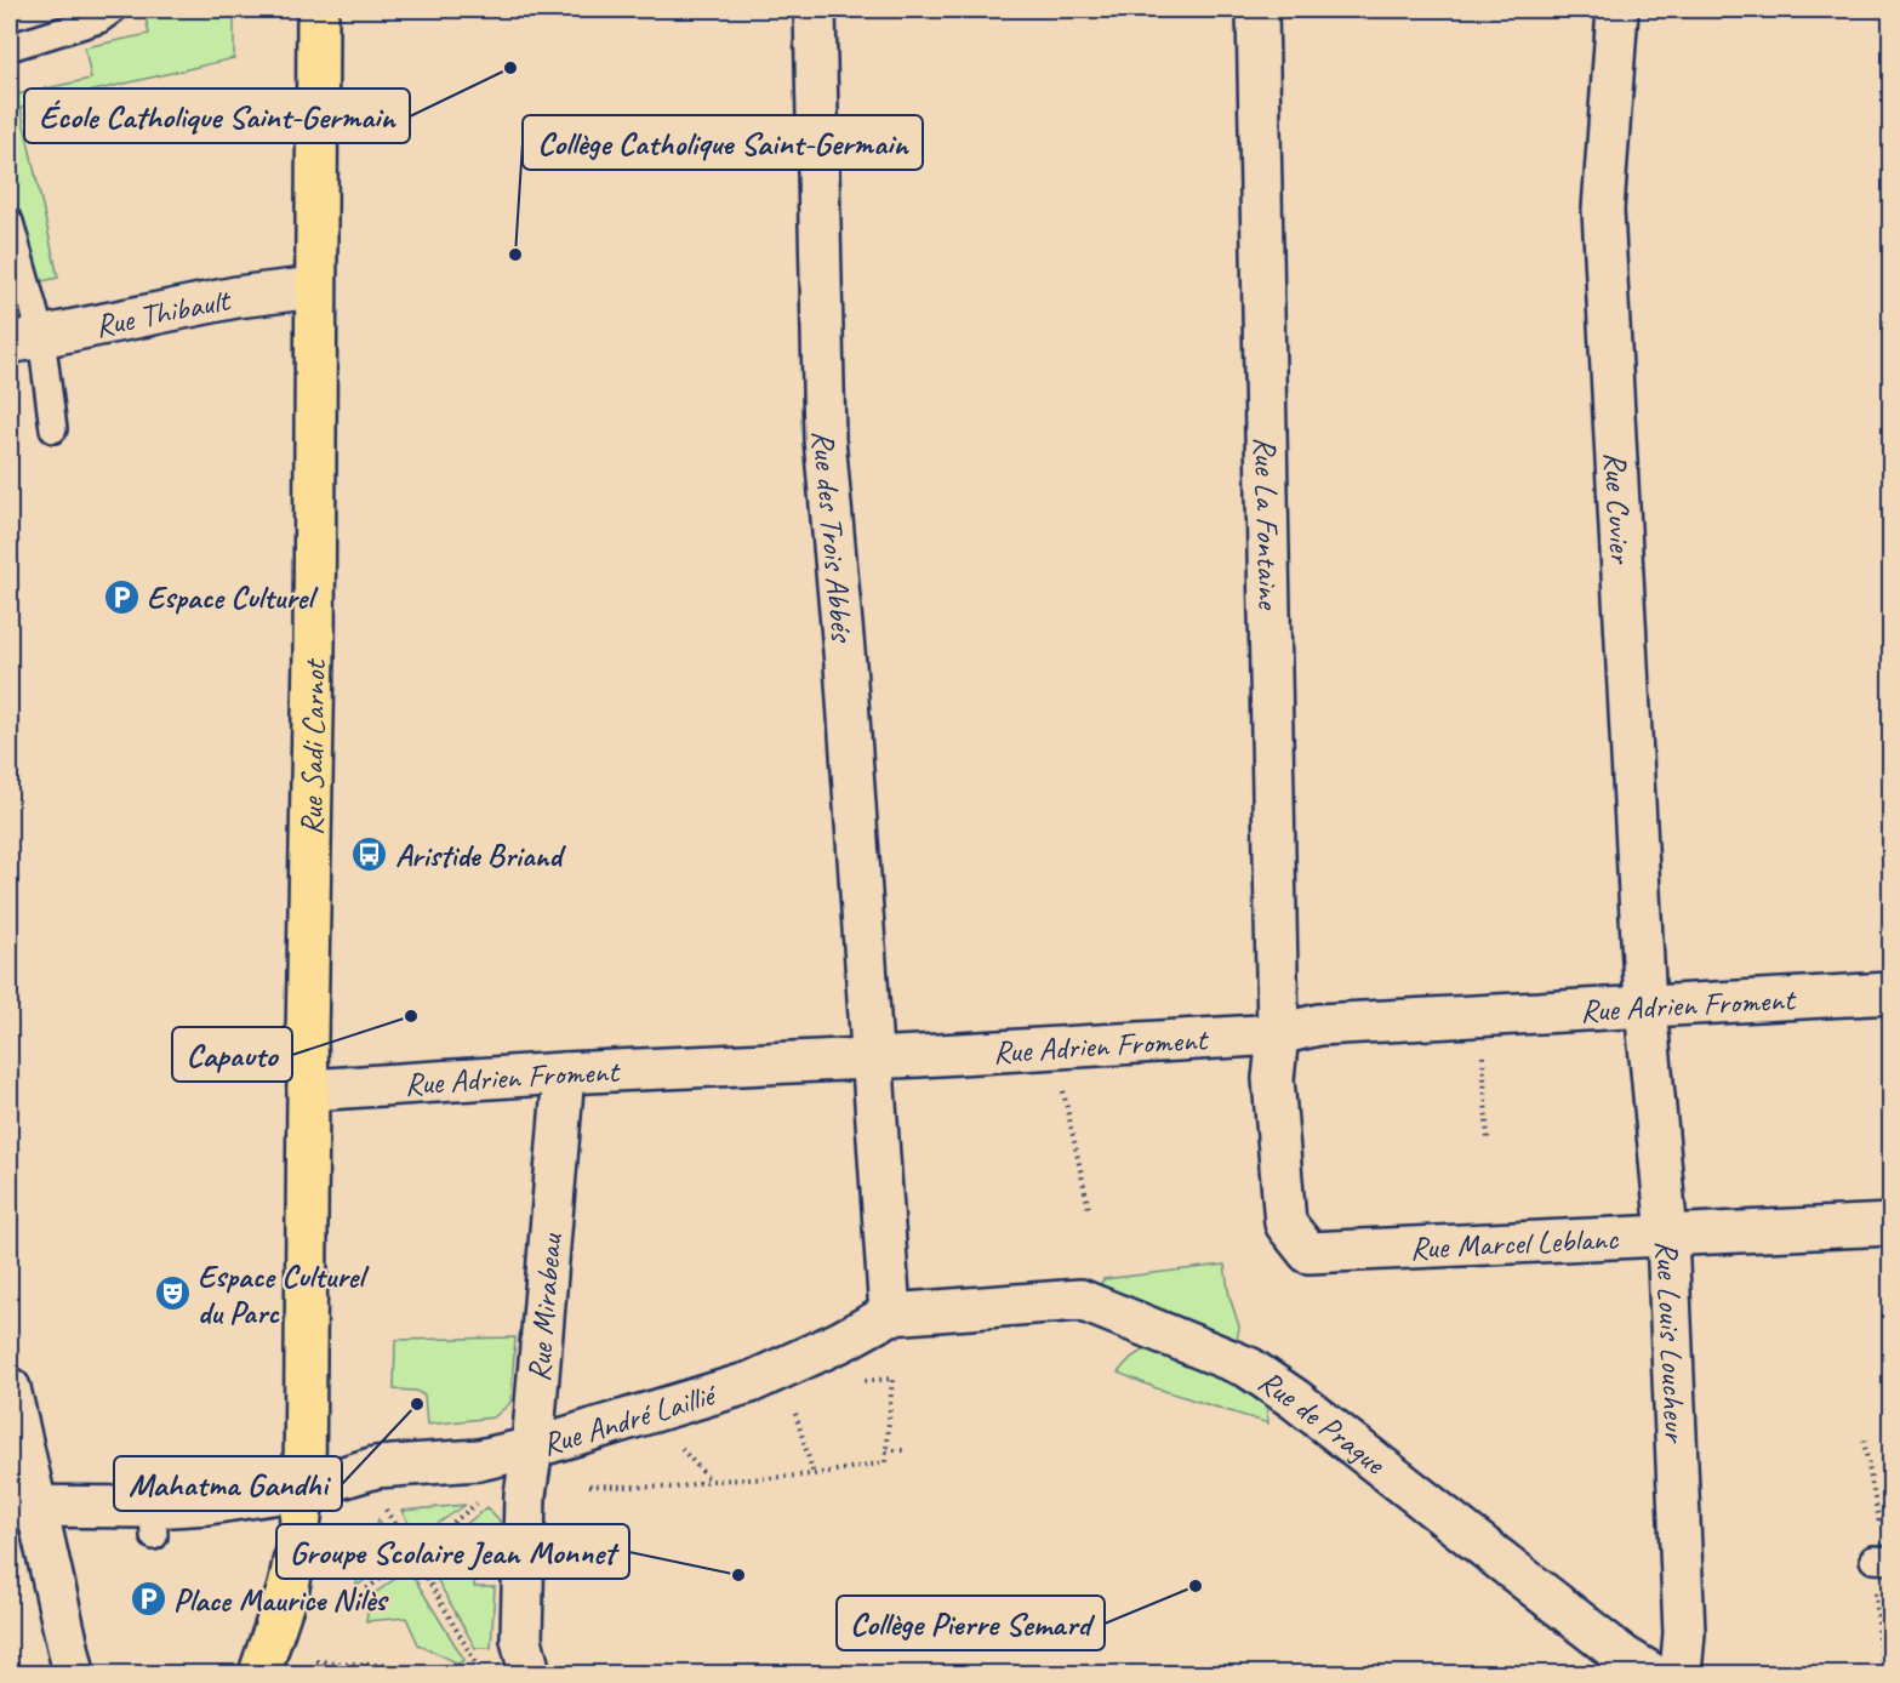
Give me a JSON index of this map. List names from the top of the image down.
{
  "streets": {
    "main road": ["Rue Sadi Carnot"],
    "street": [
      "Rue Thibault",
      "Rue Cuvier",
      "Rue La Fontaine",
      "Rue des Trois Abbés",
      "Rue Adrien Froment",
      "Rue Marcel Leblanc",
      "Rue Mirabeau",
      "Rue Louis Loucheur",
      "Rue André Laillié",
      "Rue de Prague"
    ]
  },
  "crossings": [
    ["Rue Thibault", "Rue Sadi Carnot"],
    ["Rue Cuvier", "Rue Adrien Froment"],
    ["Rue Cuvier", "Rue Louis Loucheur"],
    ["Rue La Fontaine", "Rue Adrien Froment"],
    ["Rue La Fontaine", "Rue Marcel Leblanc"],
    ["Rue des Trois Abbés", "Rue Adrien Froment"],
    ["Rue des Trois Abbés", "Rue André Laillié"],
    ["Rue Sadi Carnot", "Rue Adrien Froment"],
    ["Rue Sadi Carnot", "Rue André Laillié"],
    ["Rue Adrien Froment", "Rue Mirabeau"],
    ["Rue Adrien Froment", "Rue Louis Loucheur"],
    ["Rue Marcel Leblanc", "Rue Louis Loucheur"],
    ["Rue Mirabeau", "Rue André Laillié"],
    ["Rue André Laillié", "Rue de Prague"]
  ],
  "places": {
    "other": [
      "École Catholique Saint-Germain",
      "Collège Catholique Saint-Germain",
      "Capauto",
      "Mahatma Gandhi",
      "Groupe Scolaire Jean Monnet",
      "Collège Pierre Semard"
    ],
    "parking": ["Espace Culturel", "Place Maurice Nilès"],
    "bus stop": ["Aristide Briand"],
    "theatre": ["Espace Culturel du Parc"]
  }
}
